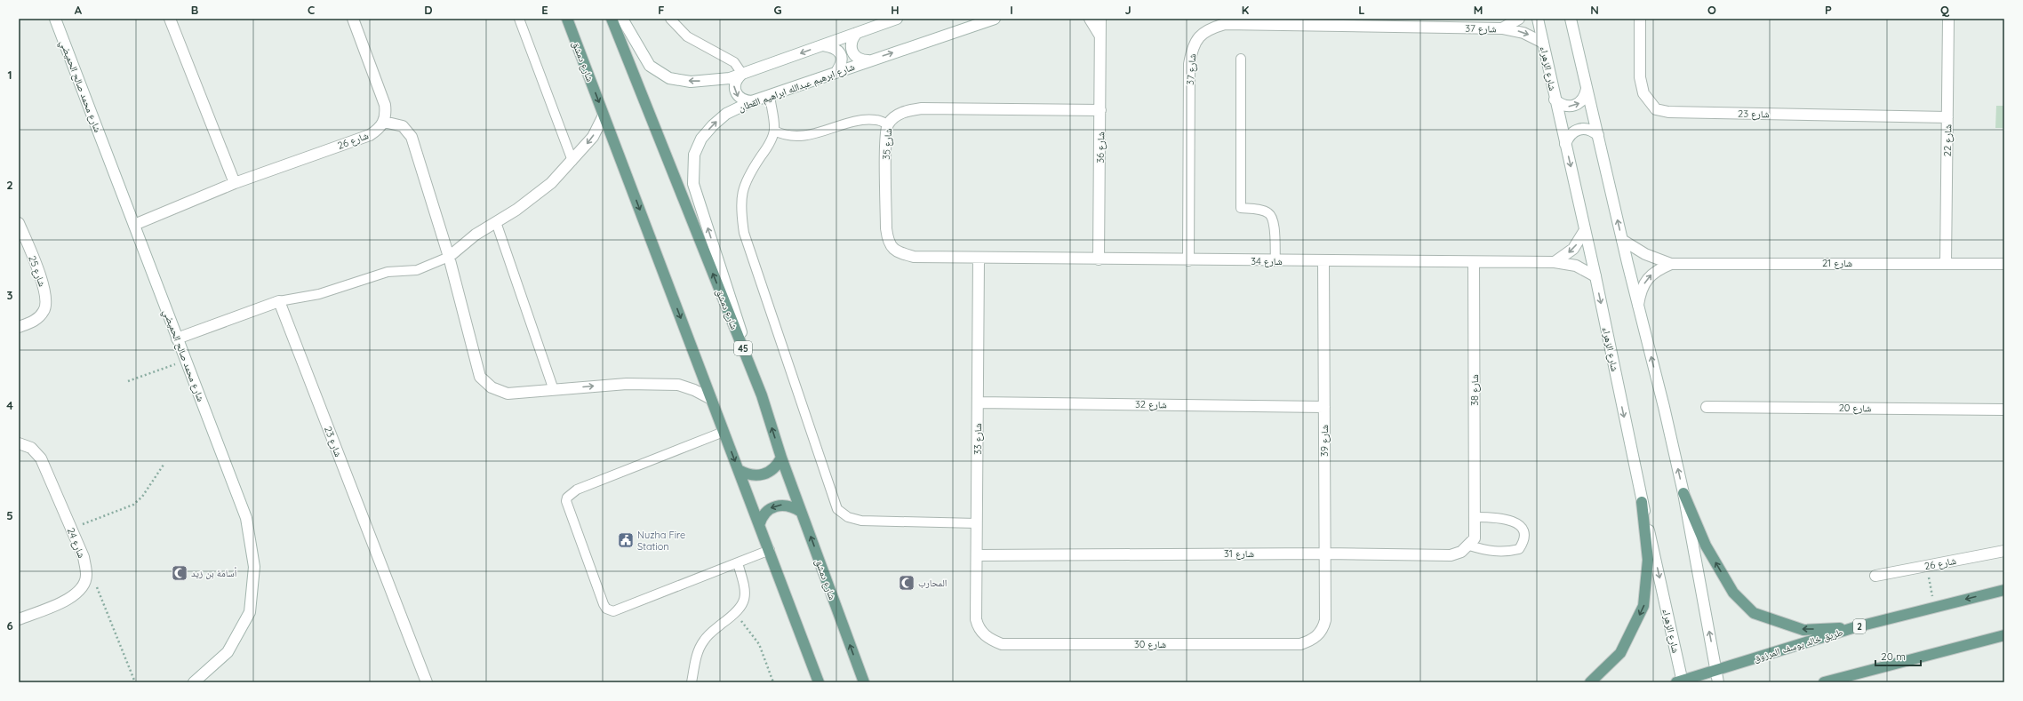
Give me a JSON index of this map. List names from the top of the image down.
{
  "streets": {
    "main road": [
      "شارع دمشق",
      "45",
      "2",
      "طريق خالد يوسف المرزوق"
    ],
    "street": [
      "شارع 37",
      "شارع الزهراء",
      "شارع محمد صالح الحميضي",
      "شارع ابرهيم عبدالله ابراهيم القطان",
      "شارع 23",
      "شارع 26",
      "شارع 22",
      "شارع 35",
      "شارع 36",
      "شارع 34",
      "شارع 21",
      "شارع 25",
      "شارع 38",
      "شارع 32",
      "شارع 20",
      "شارع 33",
      "شارع 39",
      "شارع 24",
      "شارع 31",
      "شارع 30"
    ]
  },
  "crossings": [
    ["شارع 37", "شارع الزهراء"],
    ["شارع 37", "شارع 34"],
    ["شارع دمشق", "شارع ابرهيم عبدالله ابراهيم القطان"],
    ["شارع الزهراء", "شارع 34"],
    ["شارع الزهراء", "طريق خالد يوسف المرزوق"],
    ["شارع محمد صالح الحميضي", "شارع 26"],
    ["شارع 23", "شارع 22"],
    ["شارع 22", "شارع 21"],
    ["شارع 35", "شارع 36"],
    ["شارع 35", "شارع 34"],
    ["شارع 35", "شارع 33"],
    ["شارع 36", "شارع 34"],
    ["شارع 34", "شارع 38"],
    ["شارع 34", "شارع 33"],
    ["شارع 34", "شارع 39"],
    ["شارع 32", "شارع 33"],
    ["شارع 32", "شارع 39"],
    ["شارع 33", "شارع 31"],
    ["شارع 33", "شارع 30"],
    ["شارع 39", "شارع 31"],
    ["شارع 39", "شارع 30"]
  ],
  "places": {
    "public building": ["Nuzha Fire Station"],
    "mosque": ["أسامة بن زيد", "المحارب"]
  },
  "scale_bar": "20 m",
  "grid": {
    "columns": [
      "A",
      "B",
      "C",
      "D",
      "E",
      "F",
      "G",
      "H",
      "I",
      "J",
      "K",
      "L",
      "M",
      "N",
      "O",
      "P",
      "Q"
    ],
    "rows": [
      "1",
      "2",
      "3",
      "4",
      "5",
      "6"
    ]
  }
}
